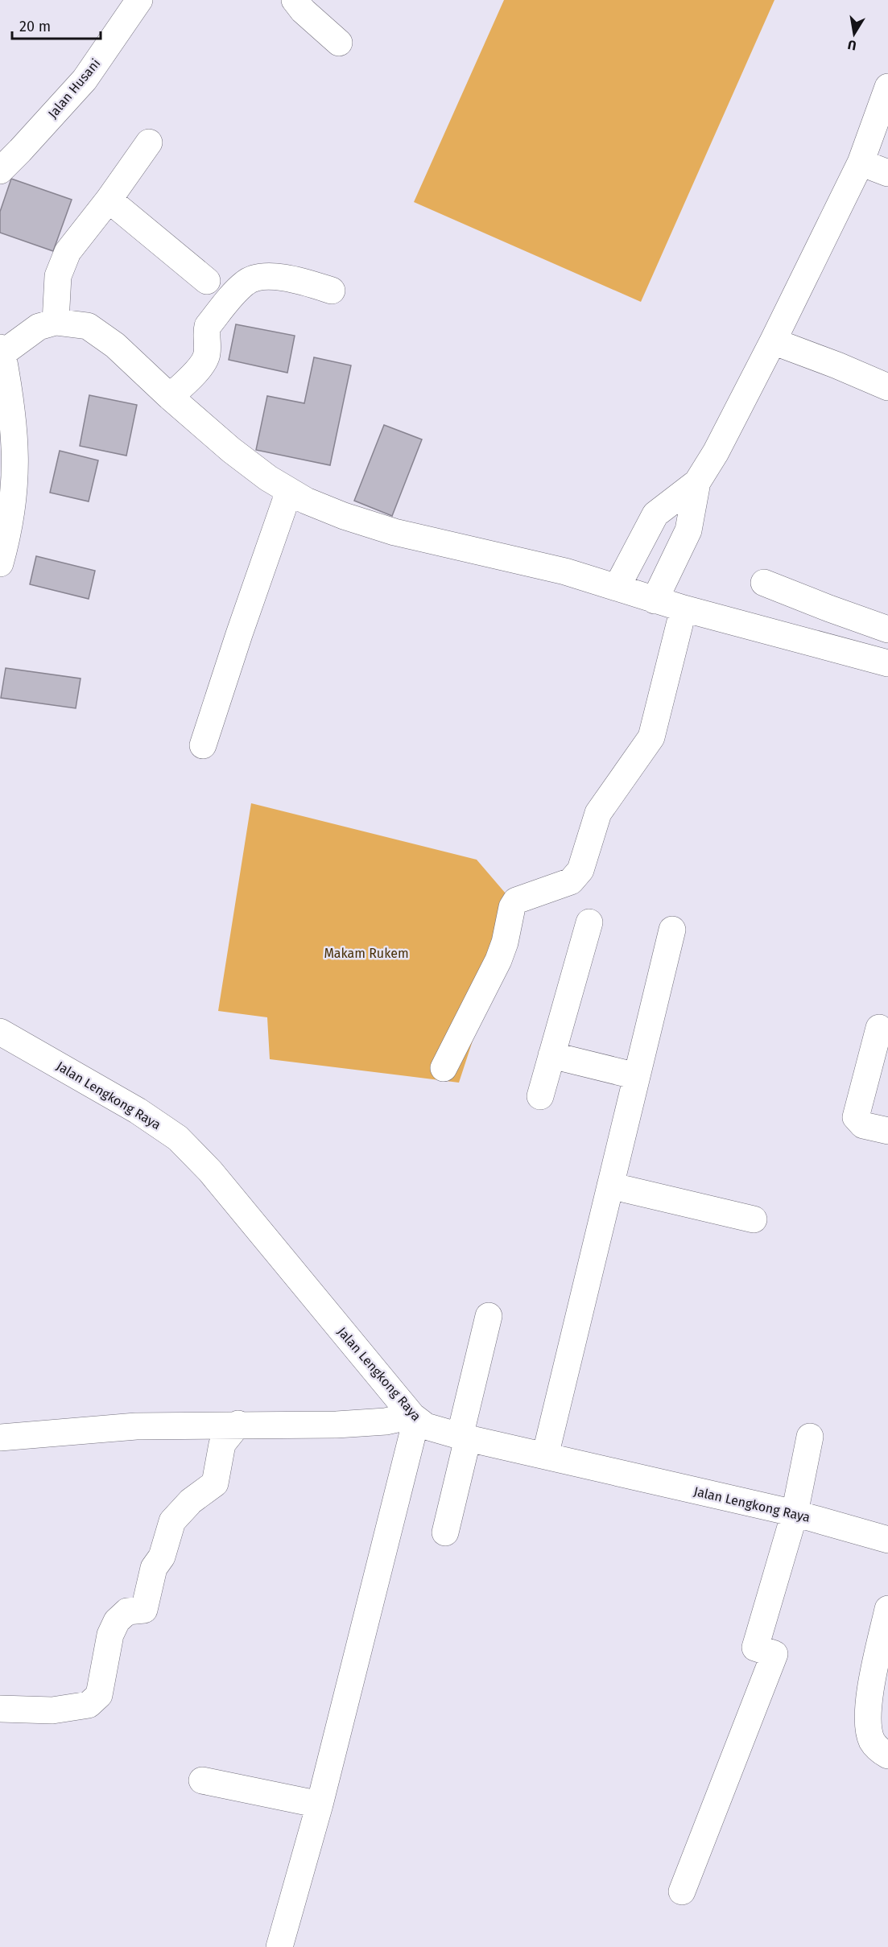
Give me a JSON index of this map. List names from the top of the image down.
{
  "streets": {
    "street": ["Jalan Husani", "Jalan Lengkong Raya"]
  },
  "parks": ["Makam Rukem"],
  "scale_bar": "20 m",
  "north": "bottom"
}
